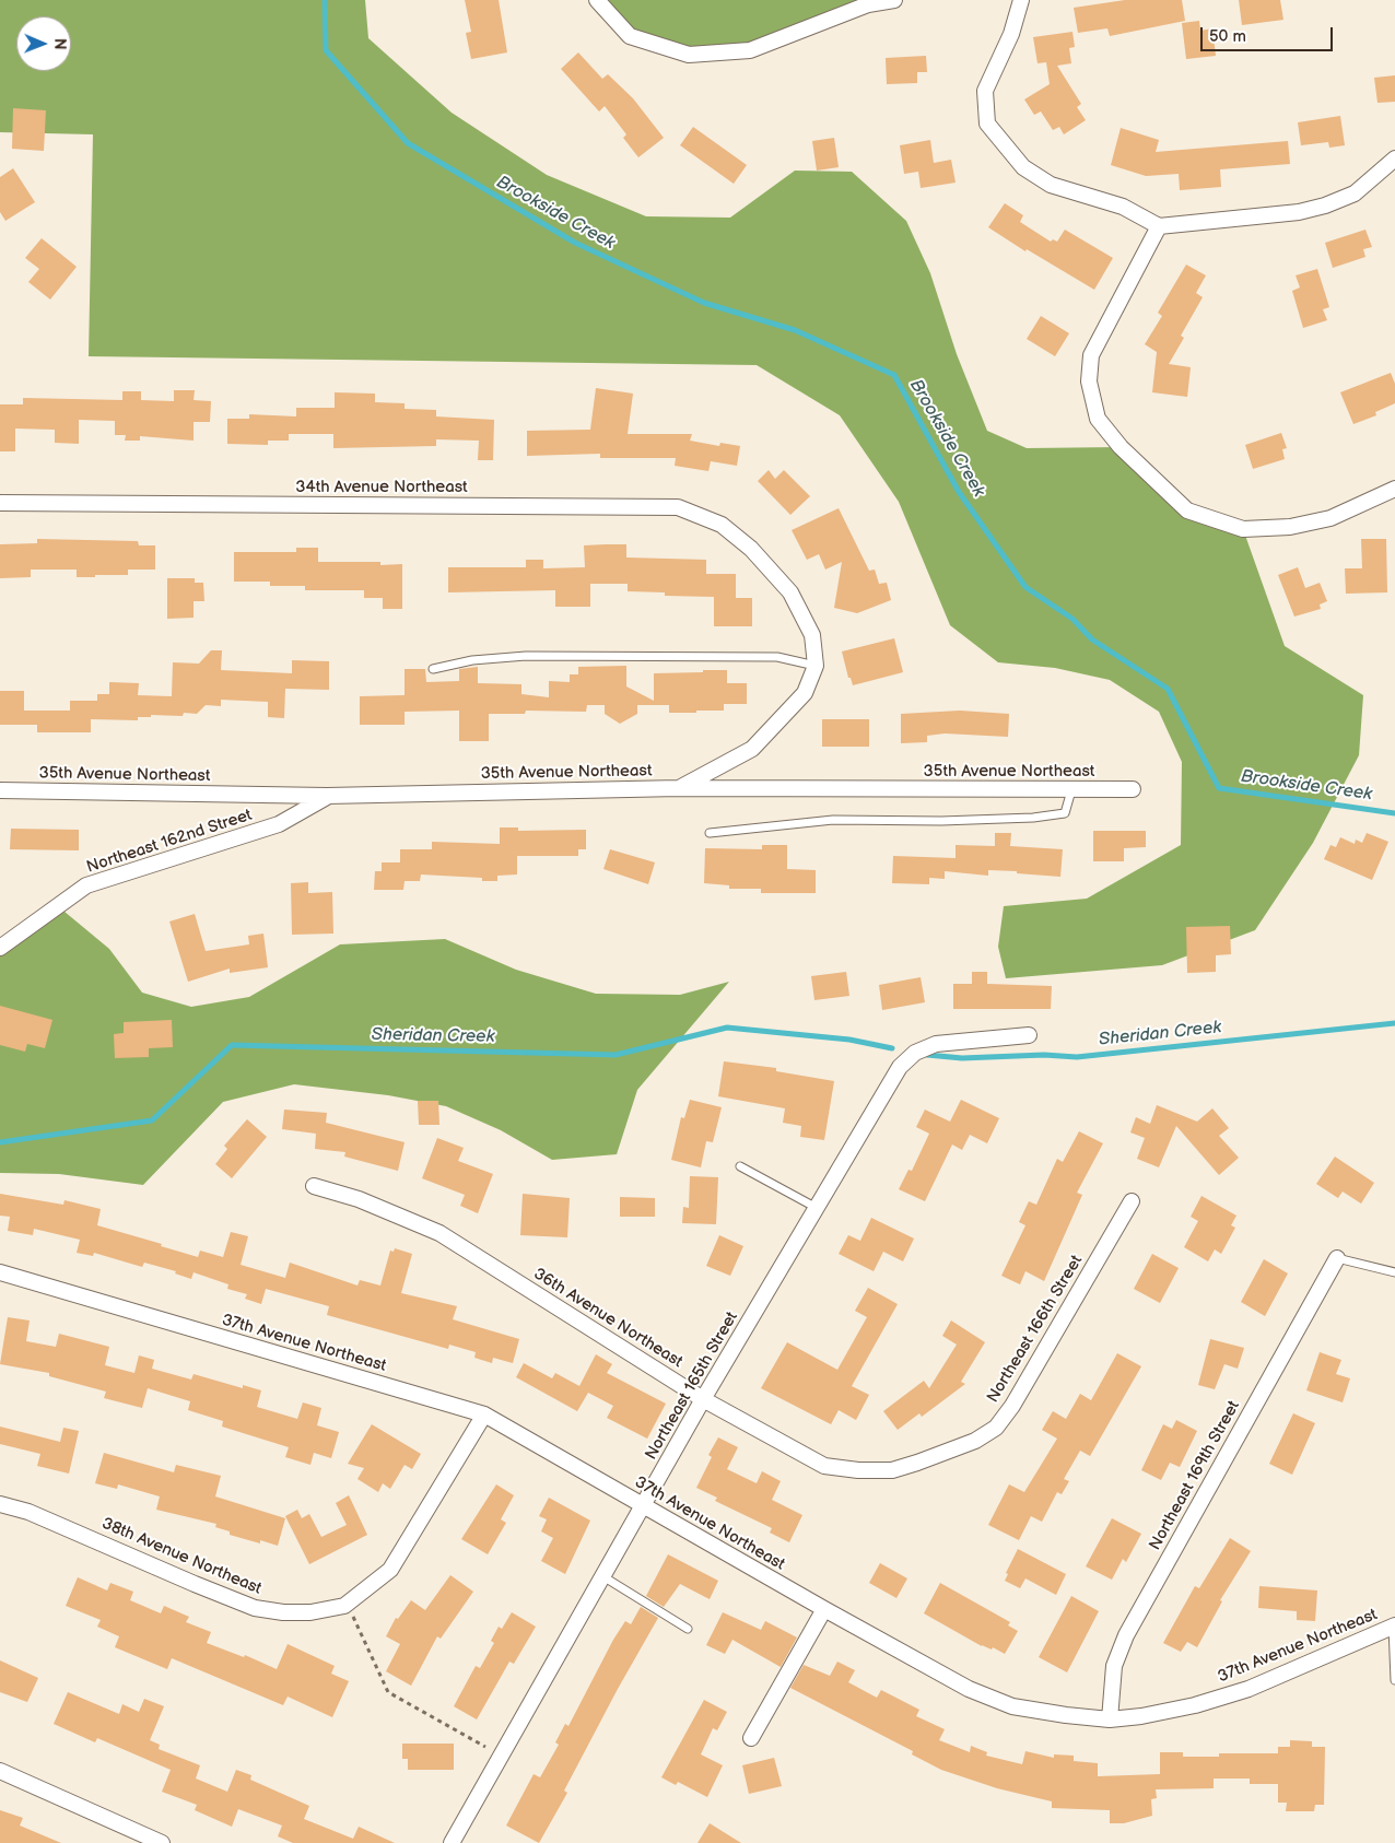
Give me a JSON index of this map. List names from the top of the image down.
{
  "streets": {
    "street": [
      "34th Avenue Northeast",
      "35th Avenue Northeast",
      "Northeast 162nd Street",
      "36th Avenue Northeast",
      "Northeast 166th Street",
      "37th Avenue Northeast",
      "Northeast 165th Street",
      "Northeast 169th Street",
      "38th Avenue Northeast"
    ]
  },
  "crossings": [
    ["35th Avenue Northeast", "Northeast 162nd Street"],
    ["36th Avenue Northeast", "Northeast 166th Street"],
    ["36th Avenue Northeast", "Northeast 165th Street"],
    ["37th Avenue Northeast", "Northeast 165th Street"],
    ["37th Avenue Northeast", "Northeast 169th Street"],
    ["37th Avenue Northeast", "38th Avenue Northeast"]
  ],
  "water": ["Brookside Creek", "Sheridan Creek"],
  "scale_bar": "50 m",
  "north": "right"
}
